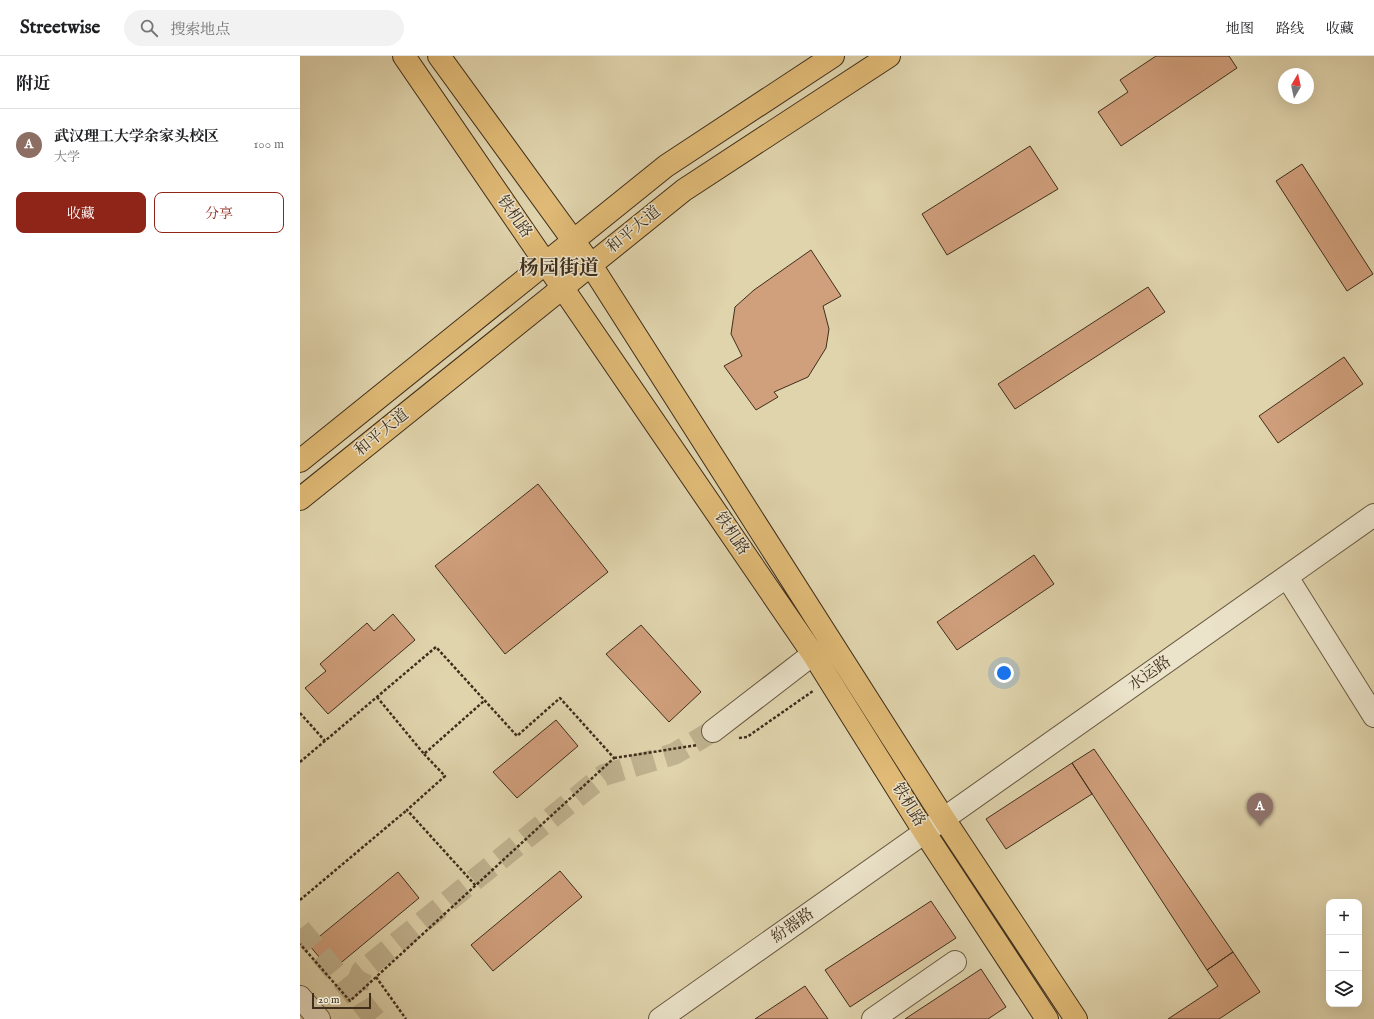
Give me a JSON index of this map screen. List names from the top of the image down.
{
  "streets": {
    "main road": ["铁机路", "和平大道"],
    "street": ["水运路", "紛器路"]
  },
  "crossings": [
    ["铁机路", "和平大道"],
    ["铁机路", "水运路"],
    ["铁机路", "紛器路"],
    ["水运路", "紛器路"]
  ],
  "districts": ["杨园街道"],
  "scale_bar": "20 m",
  "north": "top",
  "page": {
    "header": "Streetwise",
    "search": "搜索地点",
    "nav": ["地图", "路线", "收藏"],
    "heading": "附近",
    "list": [
      {
        "mark": "A",
        "name": "武汉理工大学余家头校区",
        "note": "大学",
        "value": "100 m"
      }
    ],
    "buttons": ["收藏", "分享"],
    "pins": "A",
    "map_buttons": ["+", "−"],
    "scale": "20 m"
  }
}
